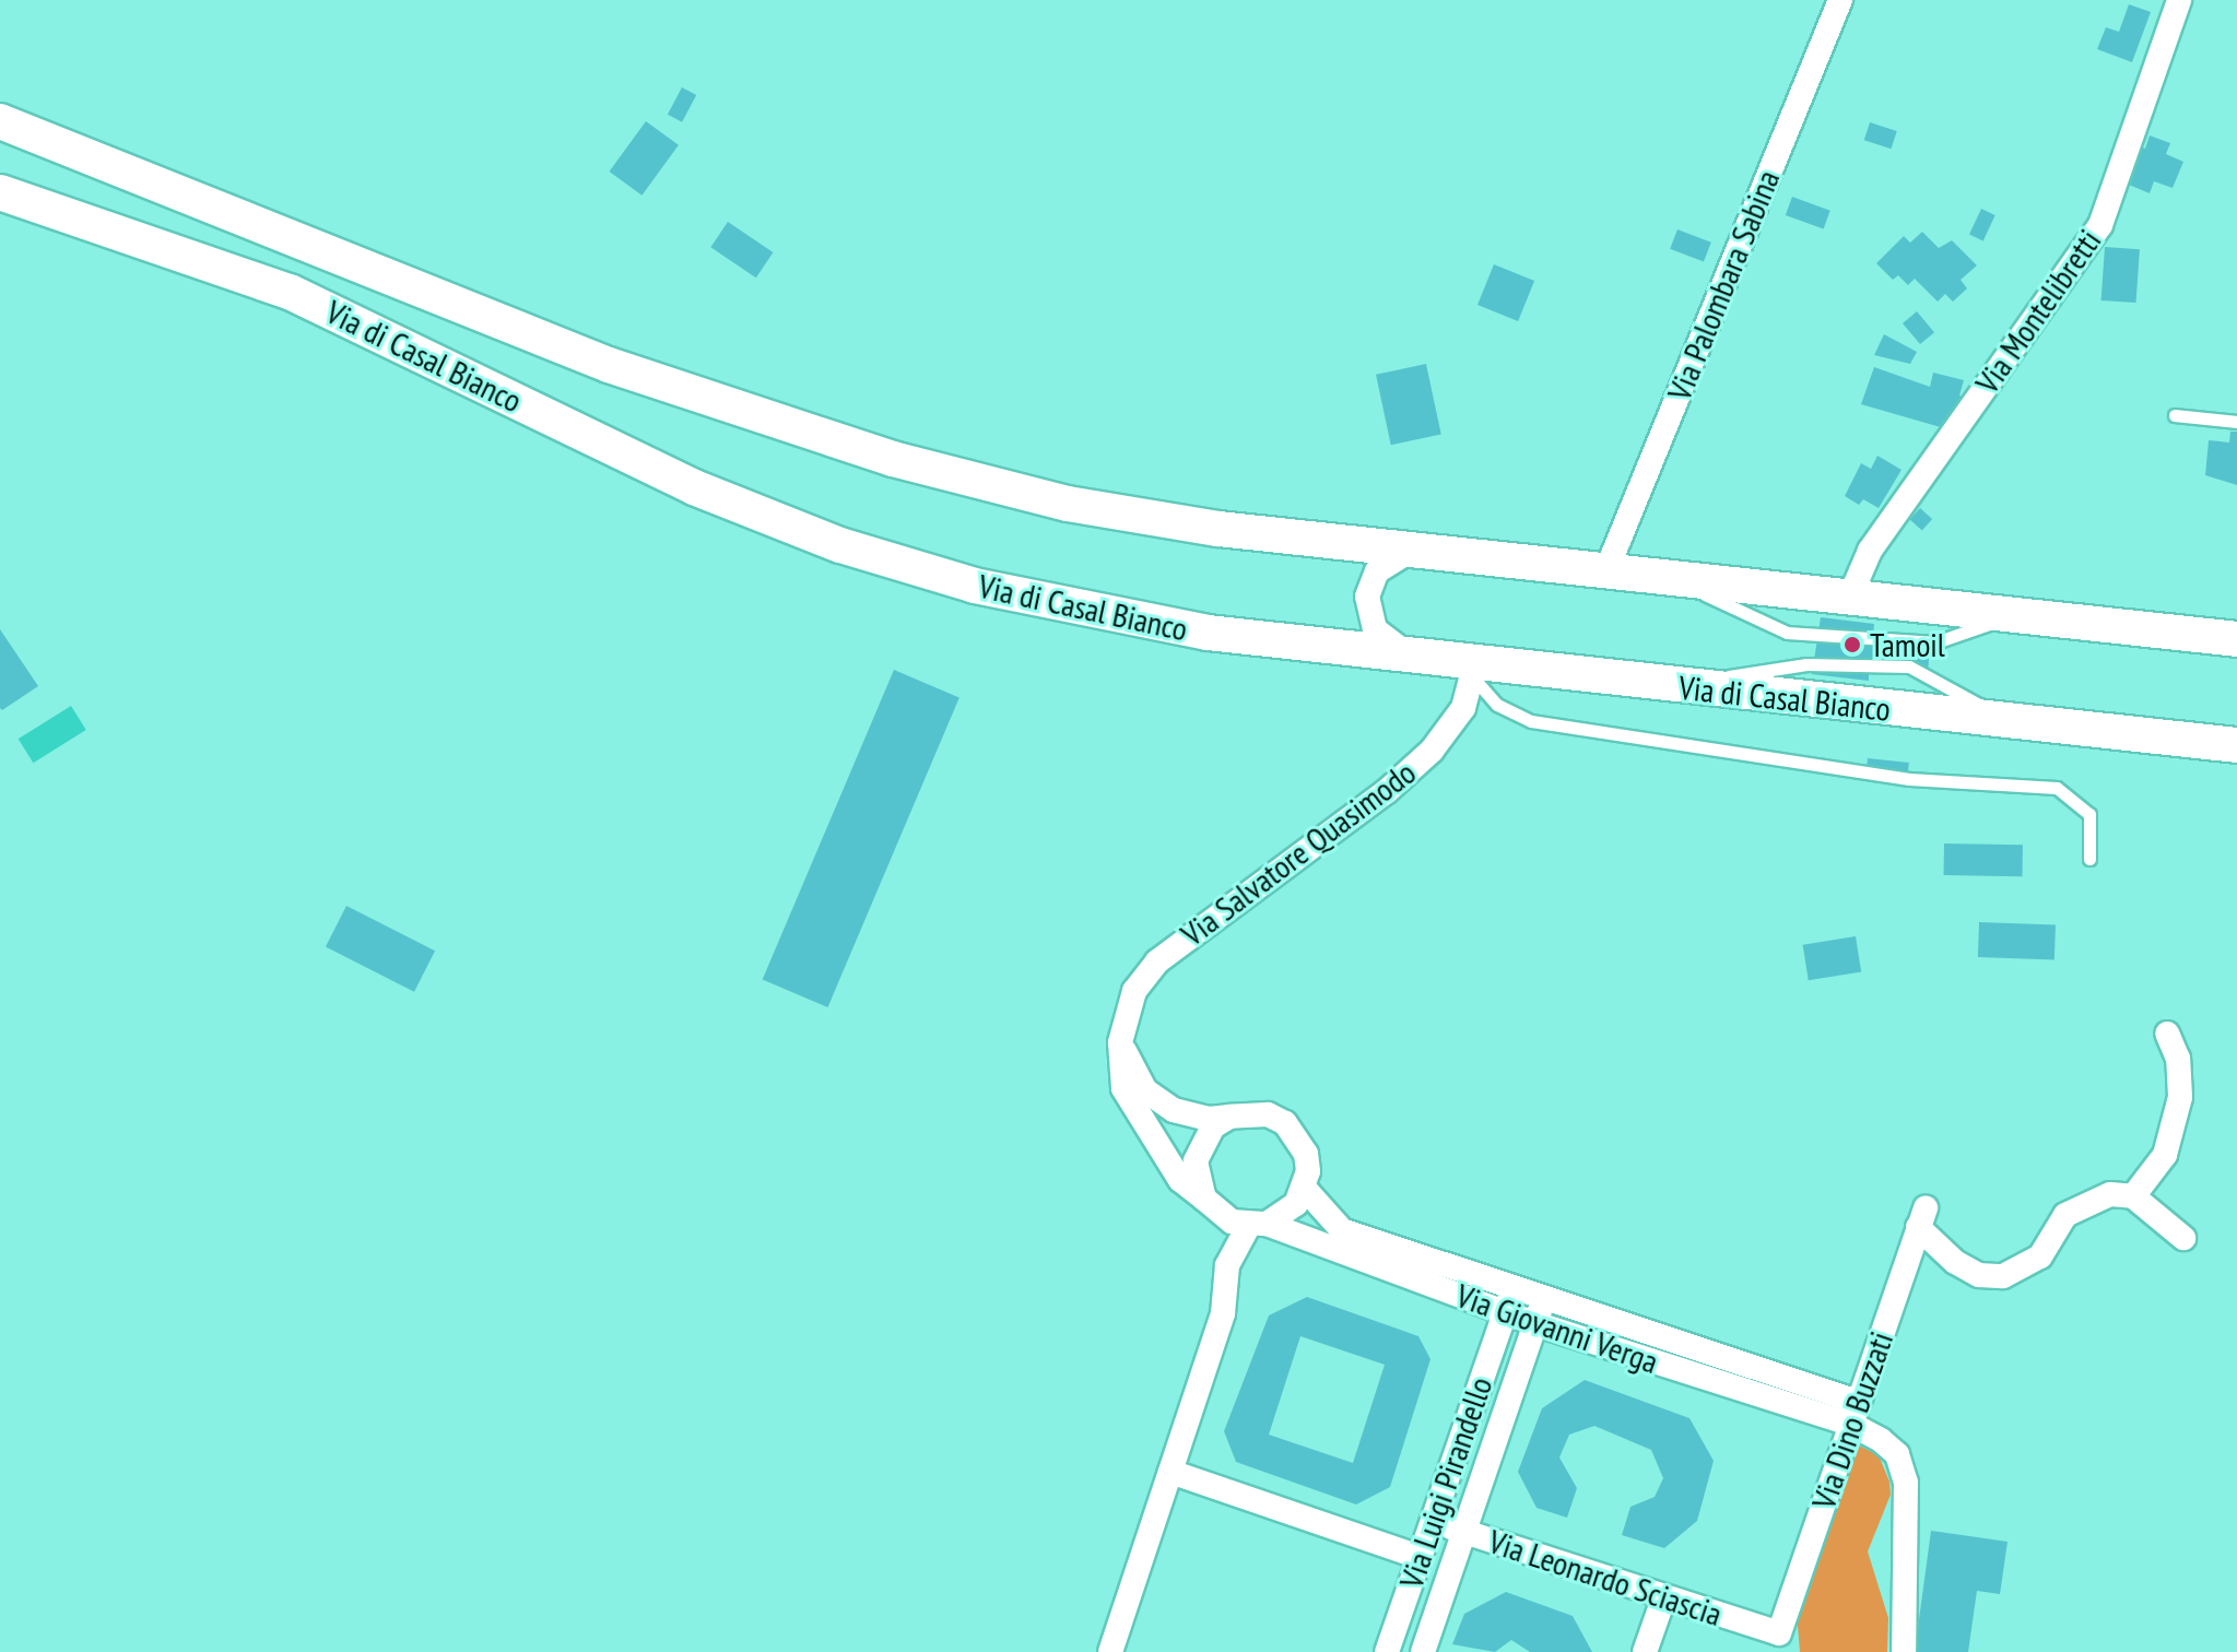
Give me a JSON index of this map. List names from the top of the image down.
{
  "streets": {
    "main road": ["Via di Casal Bianco"],
    "street": [
      "Via Palombara Sabina",
      "Via Montelibretti",
      "Via Salvatore Quasimodo",
      "Via Giovanni Verga",
      "Via Dino Buzzati",
      "Via Luigi Pirandello",
      "Via Leonardo Sciascia"
    ]
  },
  "crossings": [
    ["Via Palombara Sabina", "Via di Casal Bianco"],
    ["Via Montelibretti", "Via di Casal Bianco"],
    ["Via di Casal Bianco", "Via Salvatore Quasimodo"],
    ["Via Salvatore Quasimodo", "Via Giovanni Verga"],
    ["Via Giovanni Verga", "Via Dino Buzzati"],
    ["Via Giovanni Verga", "Via Luigi Pirandello"],
    ["Via Dino Buzzati", "Via Leonardo Sciascia"],
    ["Via Luigi Pirandello", "Via Leonardo Sciascia"]
  ],
  "places": ["Tamoil"]
}
